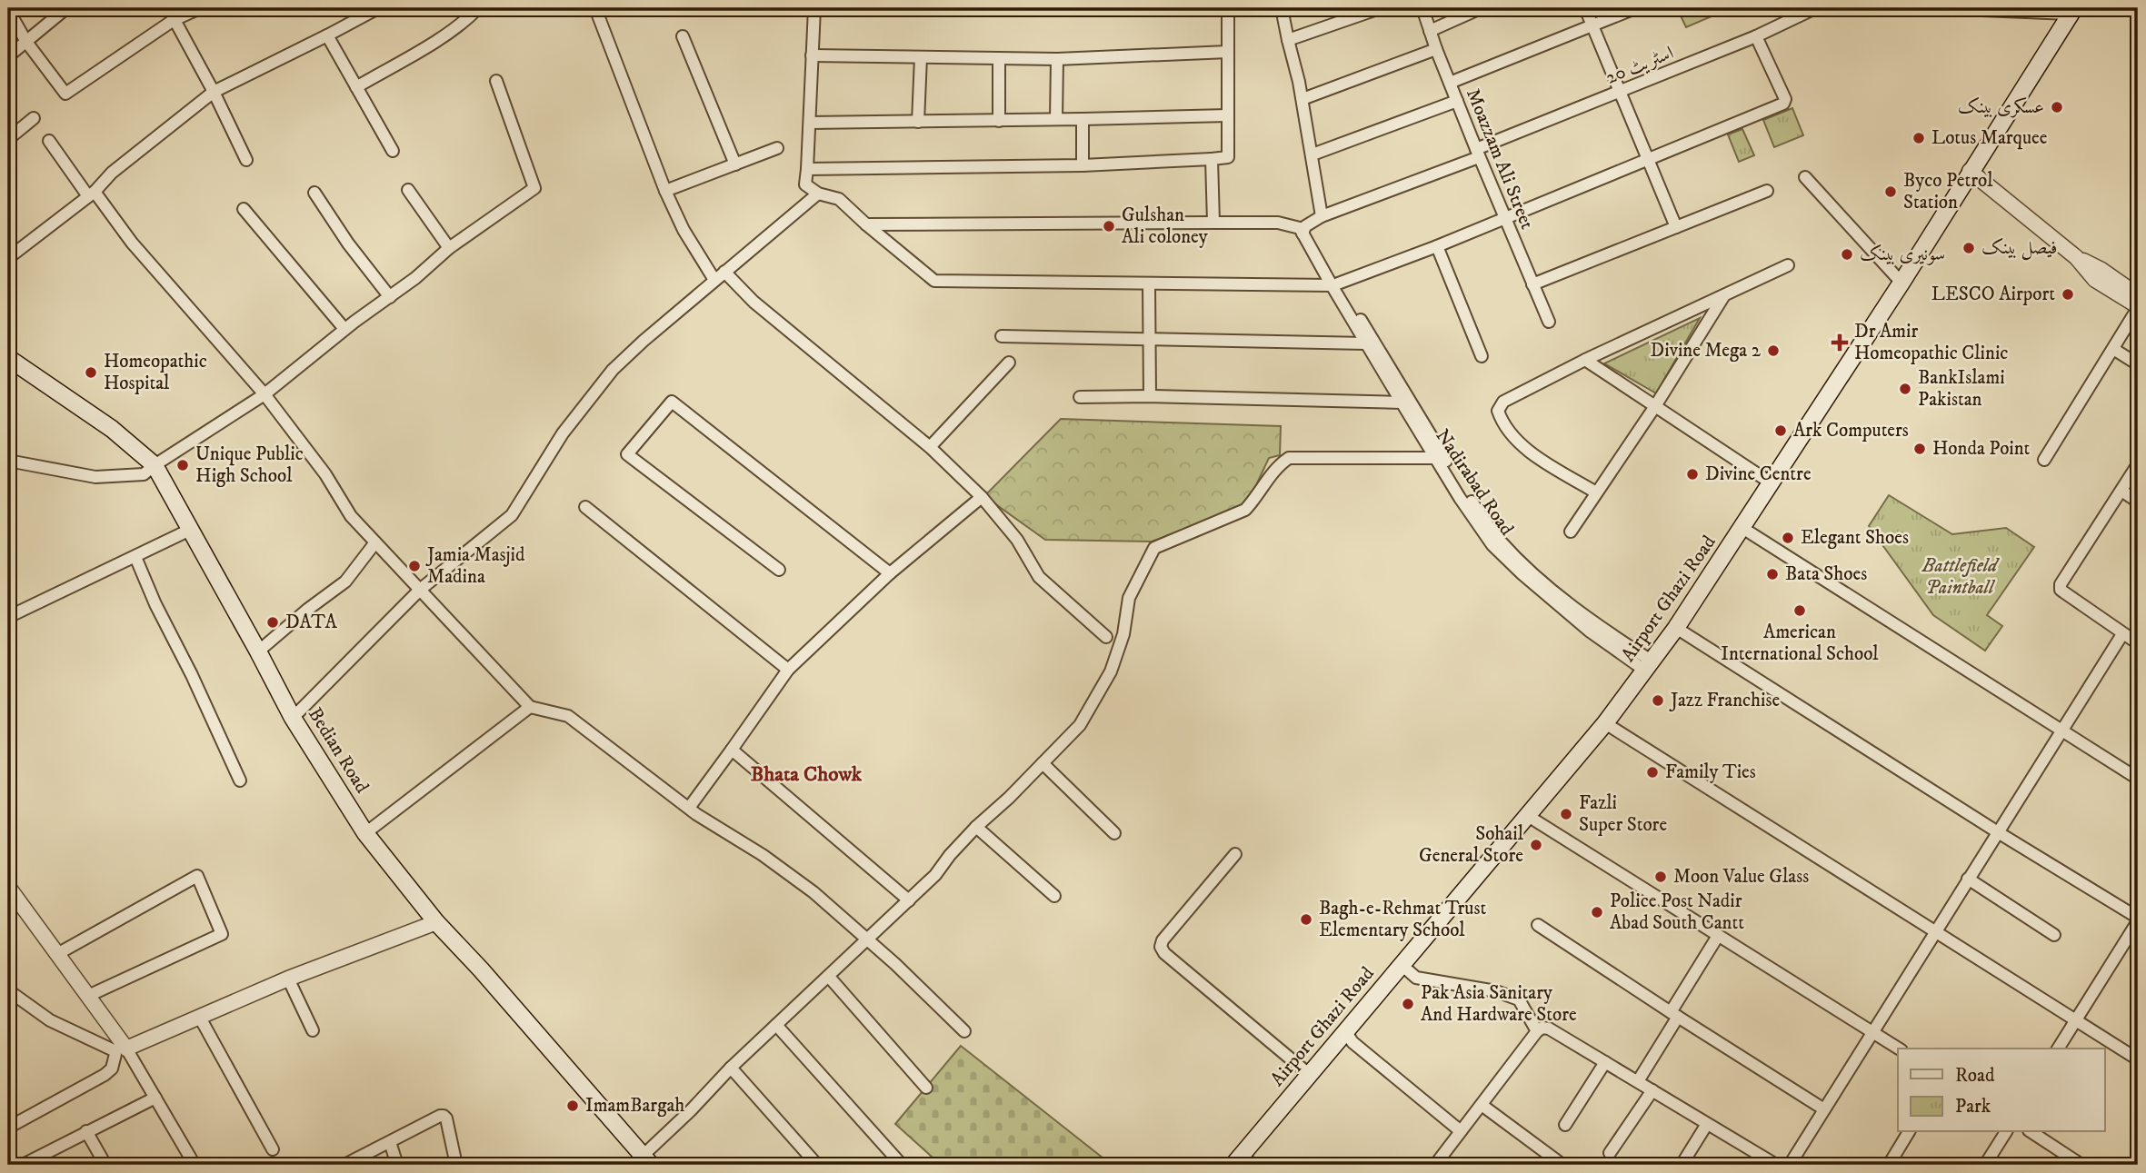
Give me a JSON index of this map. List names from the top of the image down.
{
  "streets": {
    "main road": ["Airport Ghazi Road", "Bedian Road"],
    "street": ["اسٹریٹ 20", "Moazzam Ali Street", "Nadirabad Road"]
  },
  "crossings": [
    ["اسٹریٹ 20", "Moazzam Ali Street"],
    ["Nadirabad Road", "Airport Ghazi Road"]
  ],
  "districts": ["Bhata Chowk"],
  "parks": ["Battlefield Paintball"],
  "places": {
    "other": [
      "عسکری بینک",
      "Lotus Marquee",
      "Byco Petrol Station",
      "Gulshan Ali coloney",
      "فیصل بینک",
      "سونیری بینک",
      "LESCO Airport",
      "Divine Mega 2",
      "Homeopathic Hospital",
      "BankIslami Pakistan",
      "Ark Computers",
      "Honda Point",
      "Unique Public High School",
      "Divine Centre",
      "Elegant Shoes",
      "Jamia Masjid Madina",
      "Bata Shoes",
      "American International School",
      "DATA",
      "Jazz Franchise",
      "Family Ties",
      "Fazli Super Store",
      "Sohail General Store",
      "Moon Value Glass",
      "Police Post Nadir Abad South Cantt",
      "Bagh-e-Rehmat Trust Elementary School",
      "Pak Asia Sanitary And Hardware Store",
      "ImamBargah"
    ],
    "health": ["Dr Amir Homeopathic Clinic"]
  },
  "legend": ["Road", "Park"]
}
